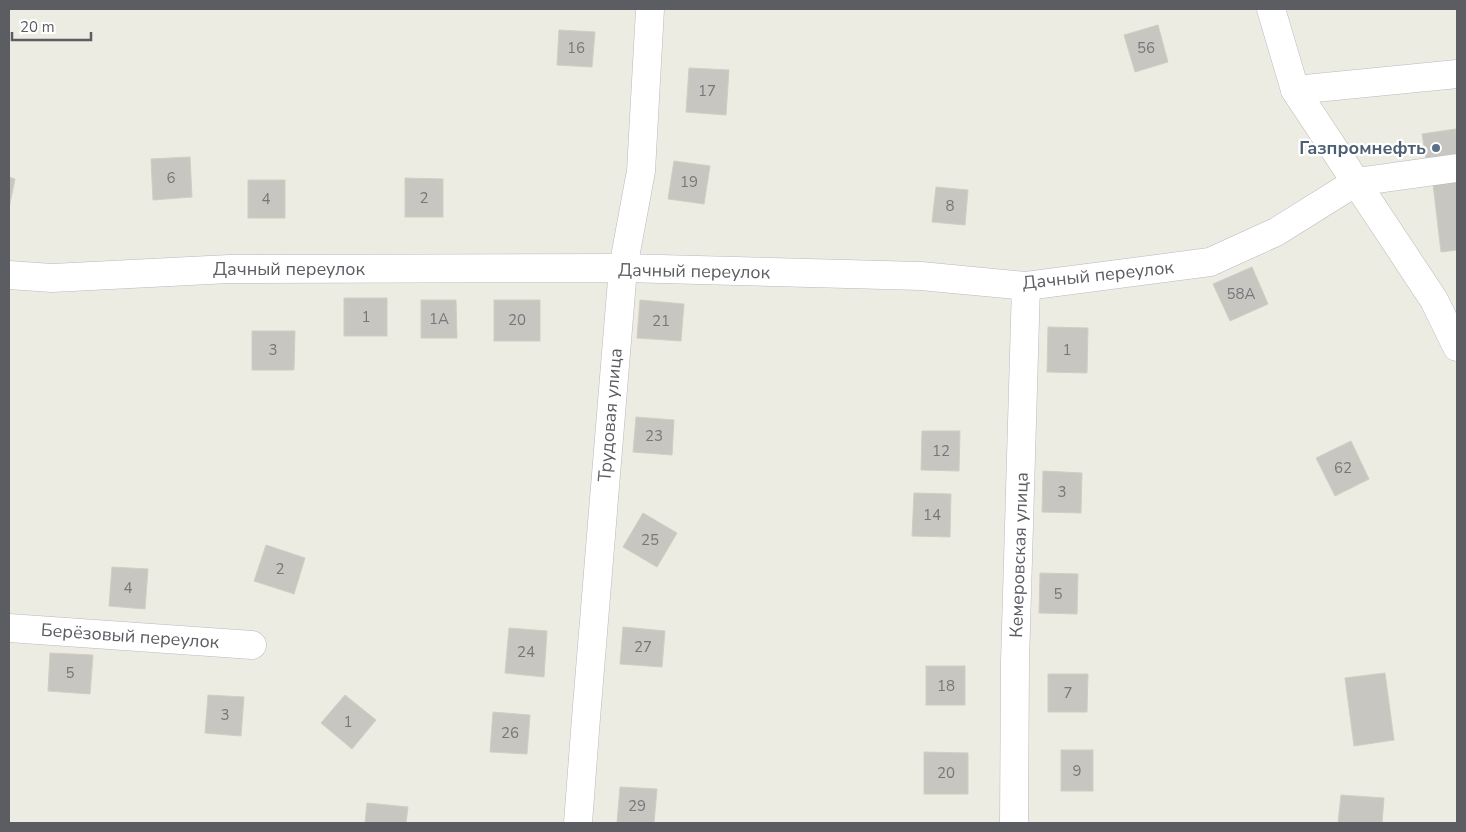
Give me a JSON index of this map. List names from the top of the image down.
{
  "streets": {
    "street": [
      "Дачный переулок",
      "Трудовая улица",
      "Кемеровская улица",
      "Берёзовый переулок"
    ]
  },
  "crossings": [
    ["Дачный переулок", "Трудовая улица"],
    ["Дачный переулок", "Кемеровская улица"]
  ],
  "places": ["Газпромнефть"],
  "house_numbers": [
    "16",
    "56",
    "17",
    "6",
    "19",
    "2",
    "4",
    "8",
    "58А",
    "1",
    "1А",
    "20",
    "21",
    "3",
    "1",
    "23",
    "12",
    "62",
    "3",
    "14",
    "25",
    "2",
    "4",
    "5",
    "27",
    "24",
    "5",
    "18",
    "7",
    "3",
    "1",
    "26",
    "9",
    "20",
    "29"
  ],
  "scale_bar": "20 m"
}
